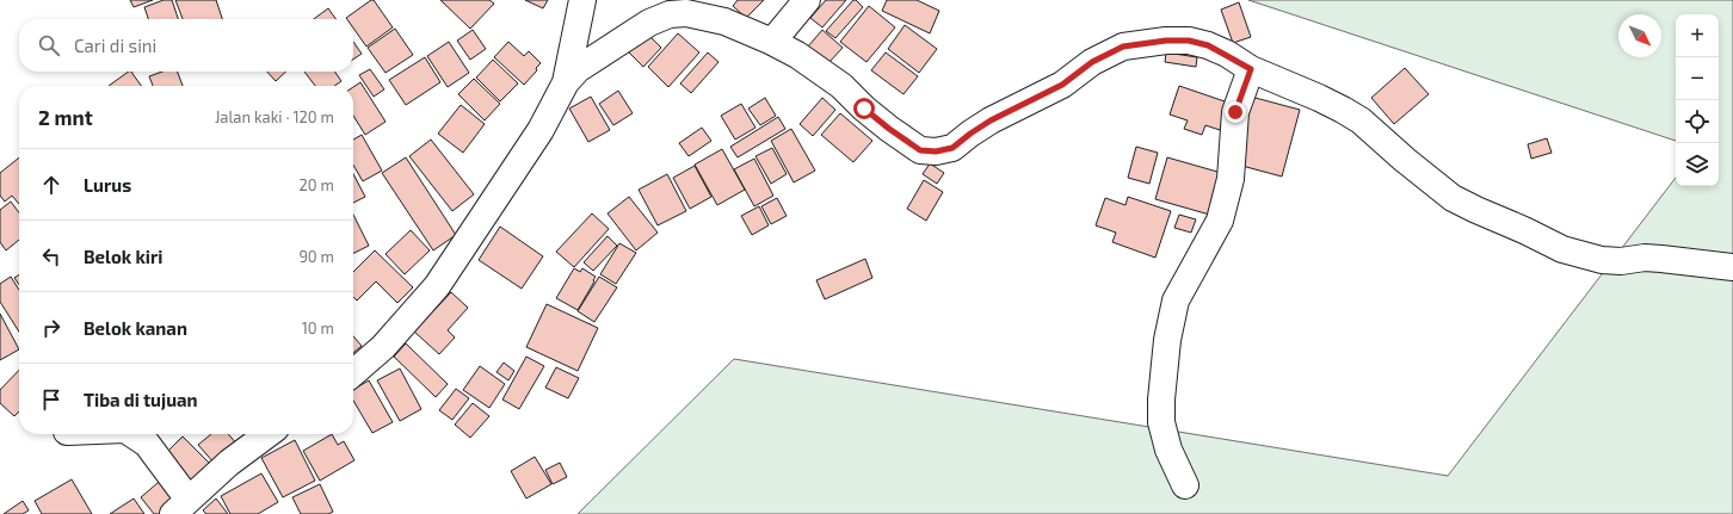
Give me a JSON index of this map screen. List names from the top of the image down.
{
  "north": "bottom right",
  "page": {
    "map_buttons": ["+", "−"],
    "search": "Cari di sini",
    "heading": ["2 mnt", "Jalan kaki · 120 m"],
    "list": [
      ["Lurus", "20 m"],
      ["Belok kiri", "90 m"],
      ["Belok kanan", "10 m"],
      "Tiba di tujuan"
    ]
  }
}
